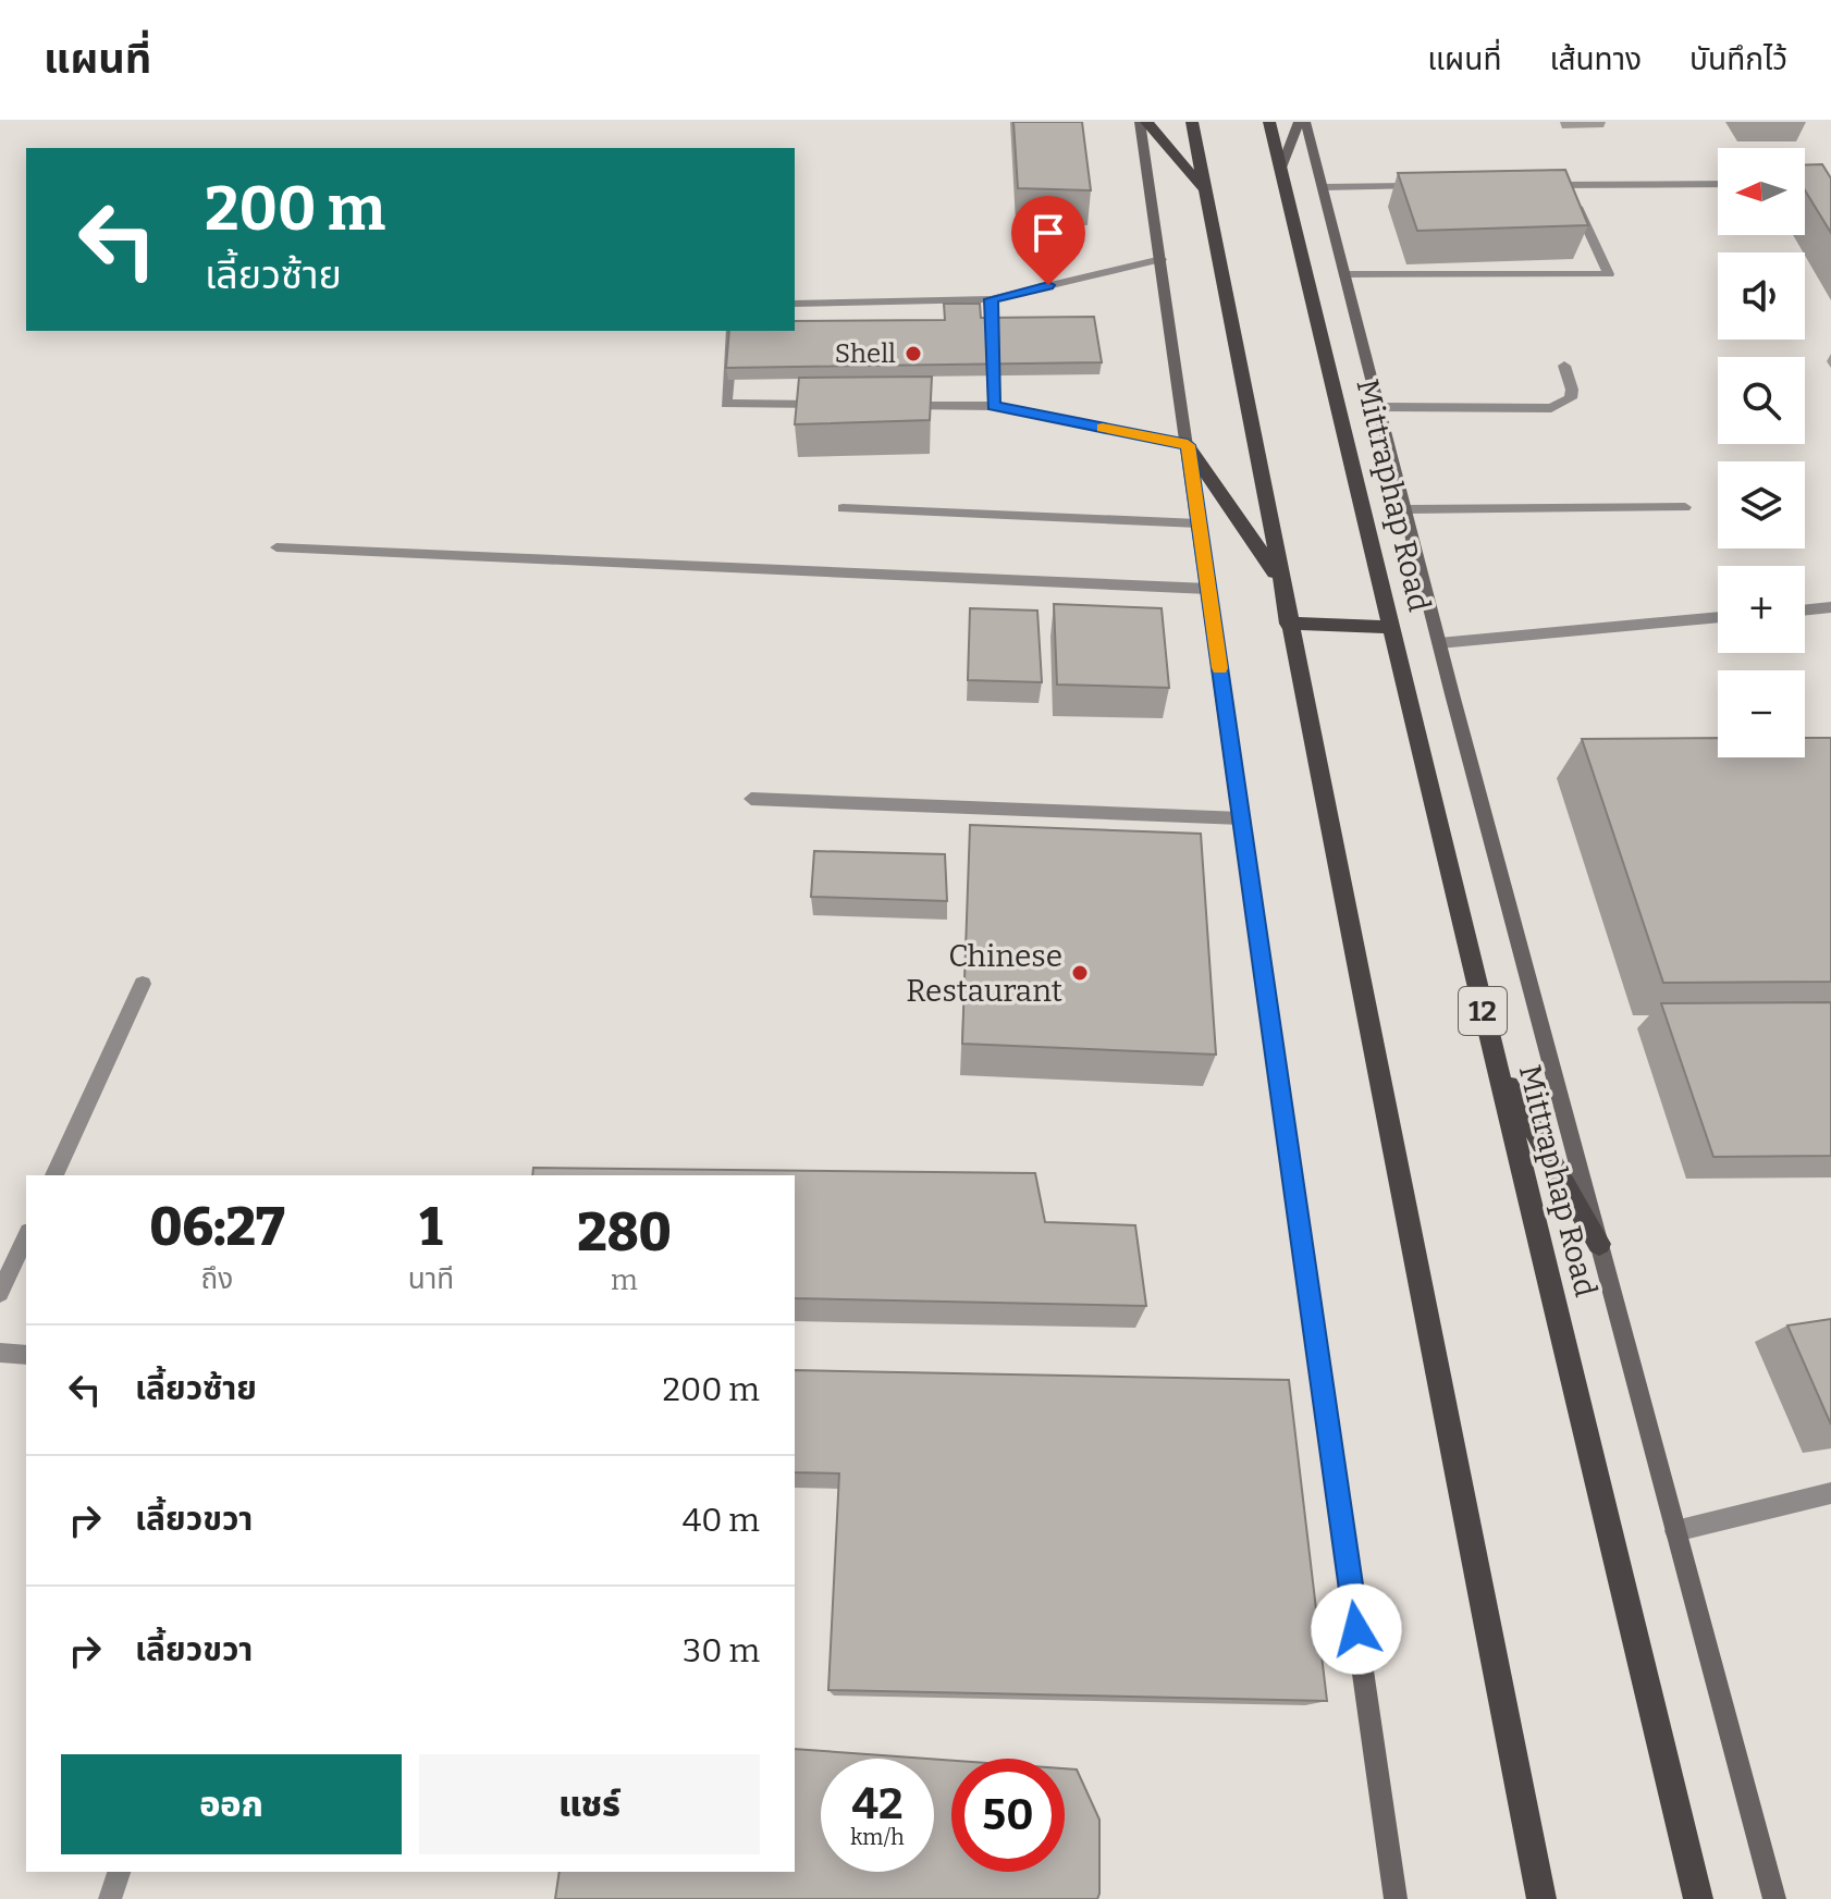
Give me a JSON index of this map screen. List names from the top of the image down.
{
  "streets": {
    "main road": ["Mittraphap Road", "12"]
  },
  "places": ["Shell", "Chinese Restaurant"],
  "north": "left",
  "page": {
    "header": "แผนที่",
    "nav": ["แผนที่", "เส้นทาง", "บันทึกไว้"],
    "map_buttons": ["+", "−"],
    "turn": ["200 m", "เลี้ยวซ้าย"],
    "eta": [
      "06:27",
      "ถึง",
      "1",
      "นาที",
      "280",
      "m"
    ],
    "list": [
      {
        "name": "เลี้ยวซ้าย",
        "value": "200 m"
      },
      {
        "name": "เลี้ยวขวา",
        "value": "40 m"
      },
      {
        "name": "เลี้ยวขวา",
        "value": "30 m"
      }
    ],
    "buttons": ["ออก", "แชร์"],
    "speed": "42 km/h",
    "limit": "50"
  }
}
